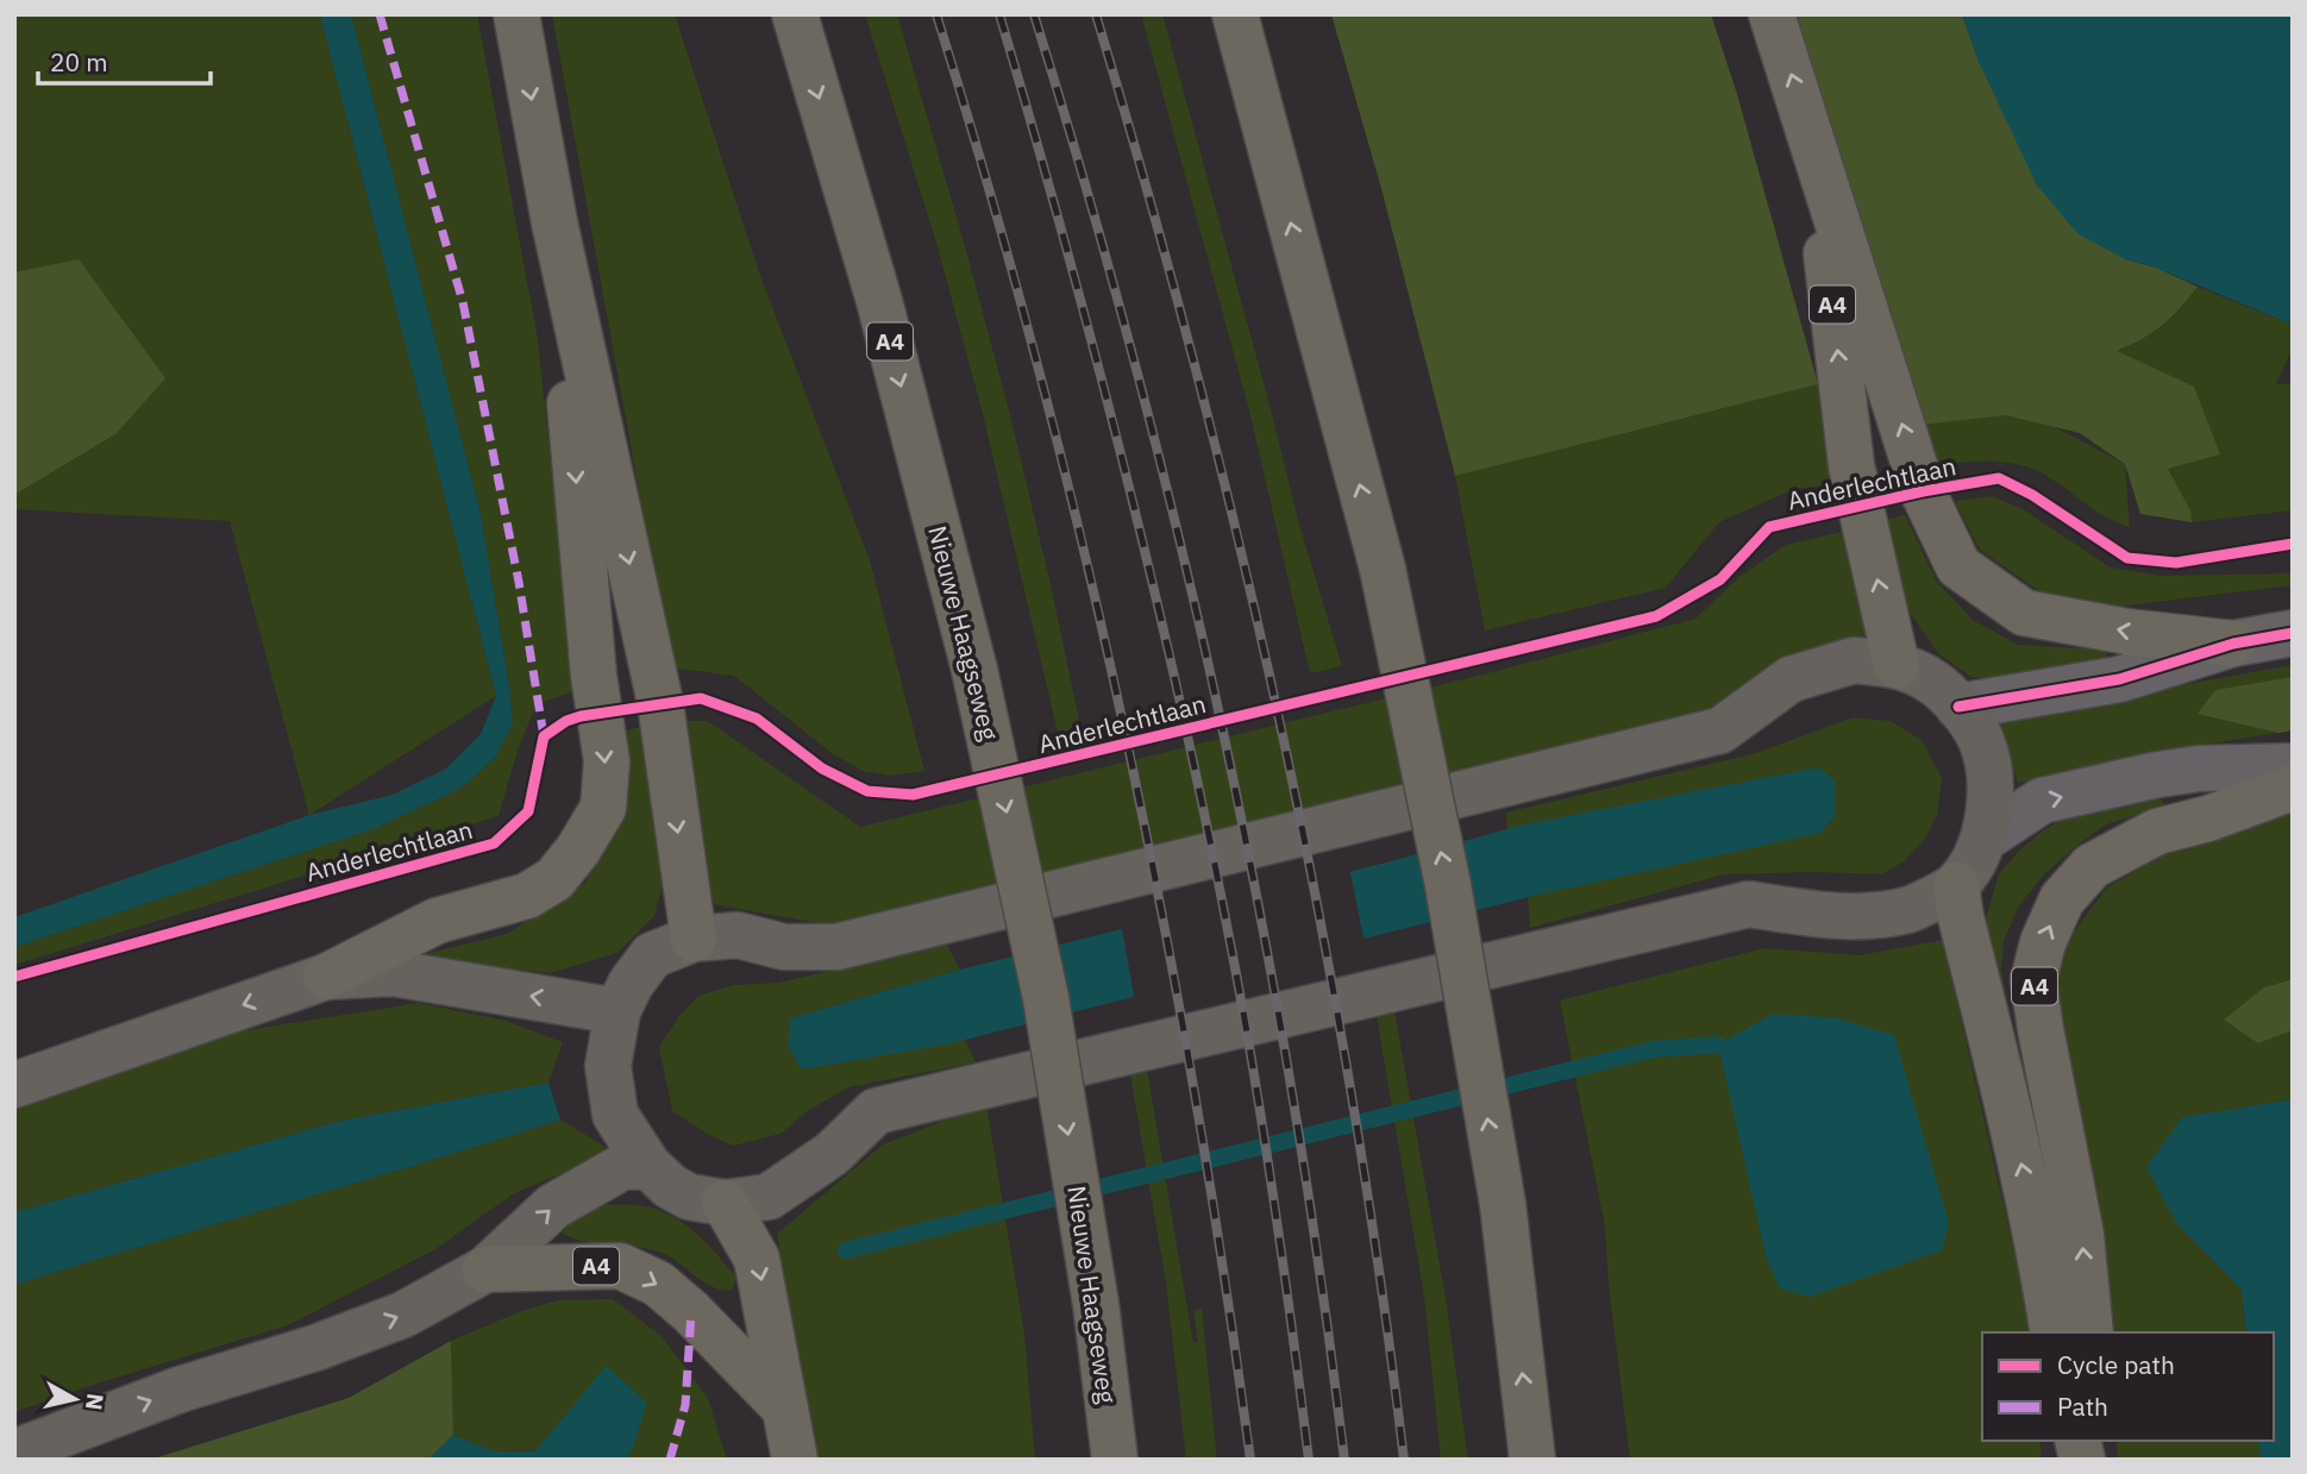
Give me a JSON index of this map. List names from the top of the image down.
{
  "streets": {
    "highway": ["A4", "Nieuwe Haagseweg"],
    "cycle path": ["Anderlechtlaan"]
  },
  "legend": ["Cycle path", "Path"],
  "scale_bar": "20 m",
  "north": "right"
}
